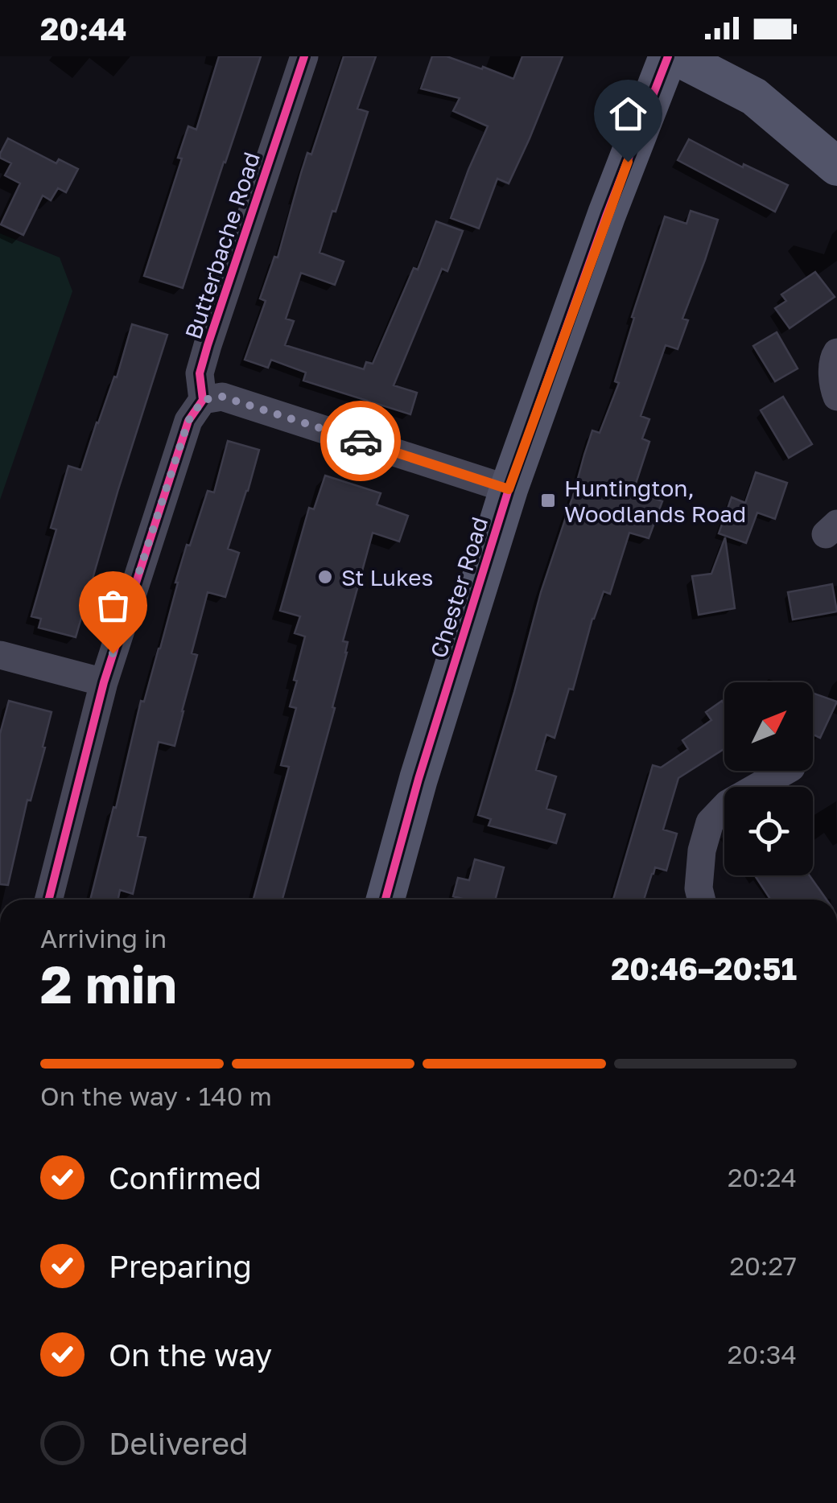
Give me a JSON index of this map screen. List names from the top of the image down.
{
  "streets": {
    "main road": ["Chester Road"],
    "street": ["Butterbache Road"]
  },
  "places": {
    "transit": ["Huntington, Woodlands Road"],
    "other": ["St Lukes"]
  },
  "north": "top right",
  "page": {
    "status": "20:44",
    "heading": ["2 min", "Arriving in", "20:46–20:51"],
    "bar": "On the way · 140 m",
    "list": [
      ["Confirmed", "20:24"],
      ["Preparing", "20:27"],
      ["On the way", "20:34"],
      "Delivered"
    ]
  }
}
